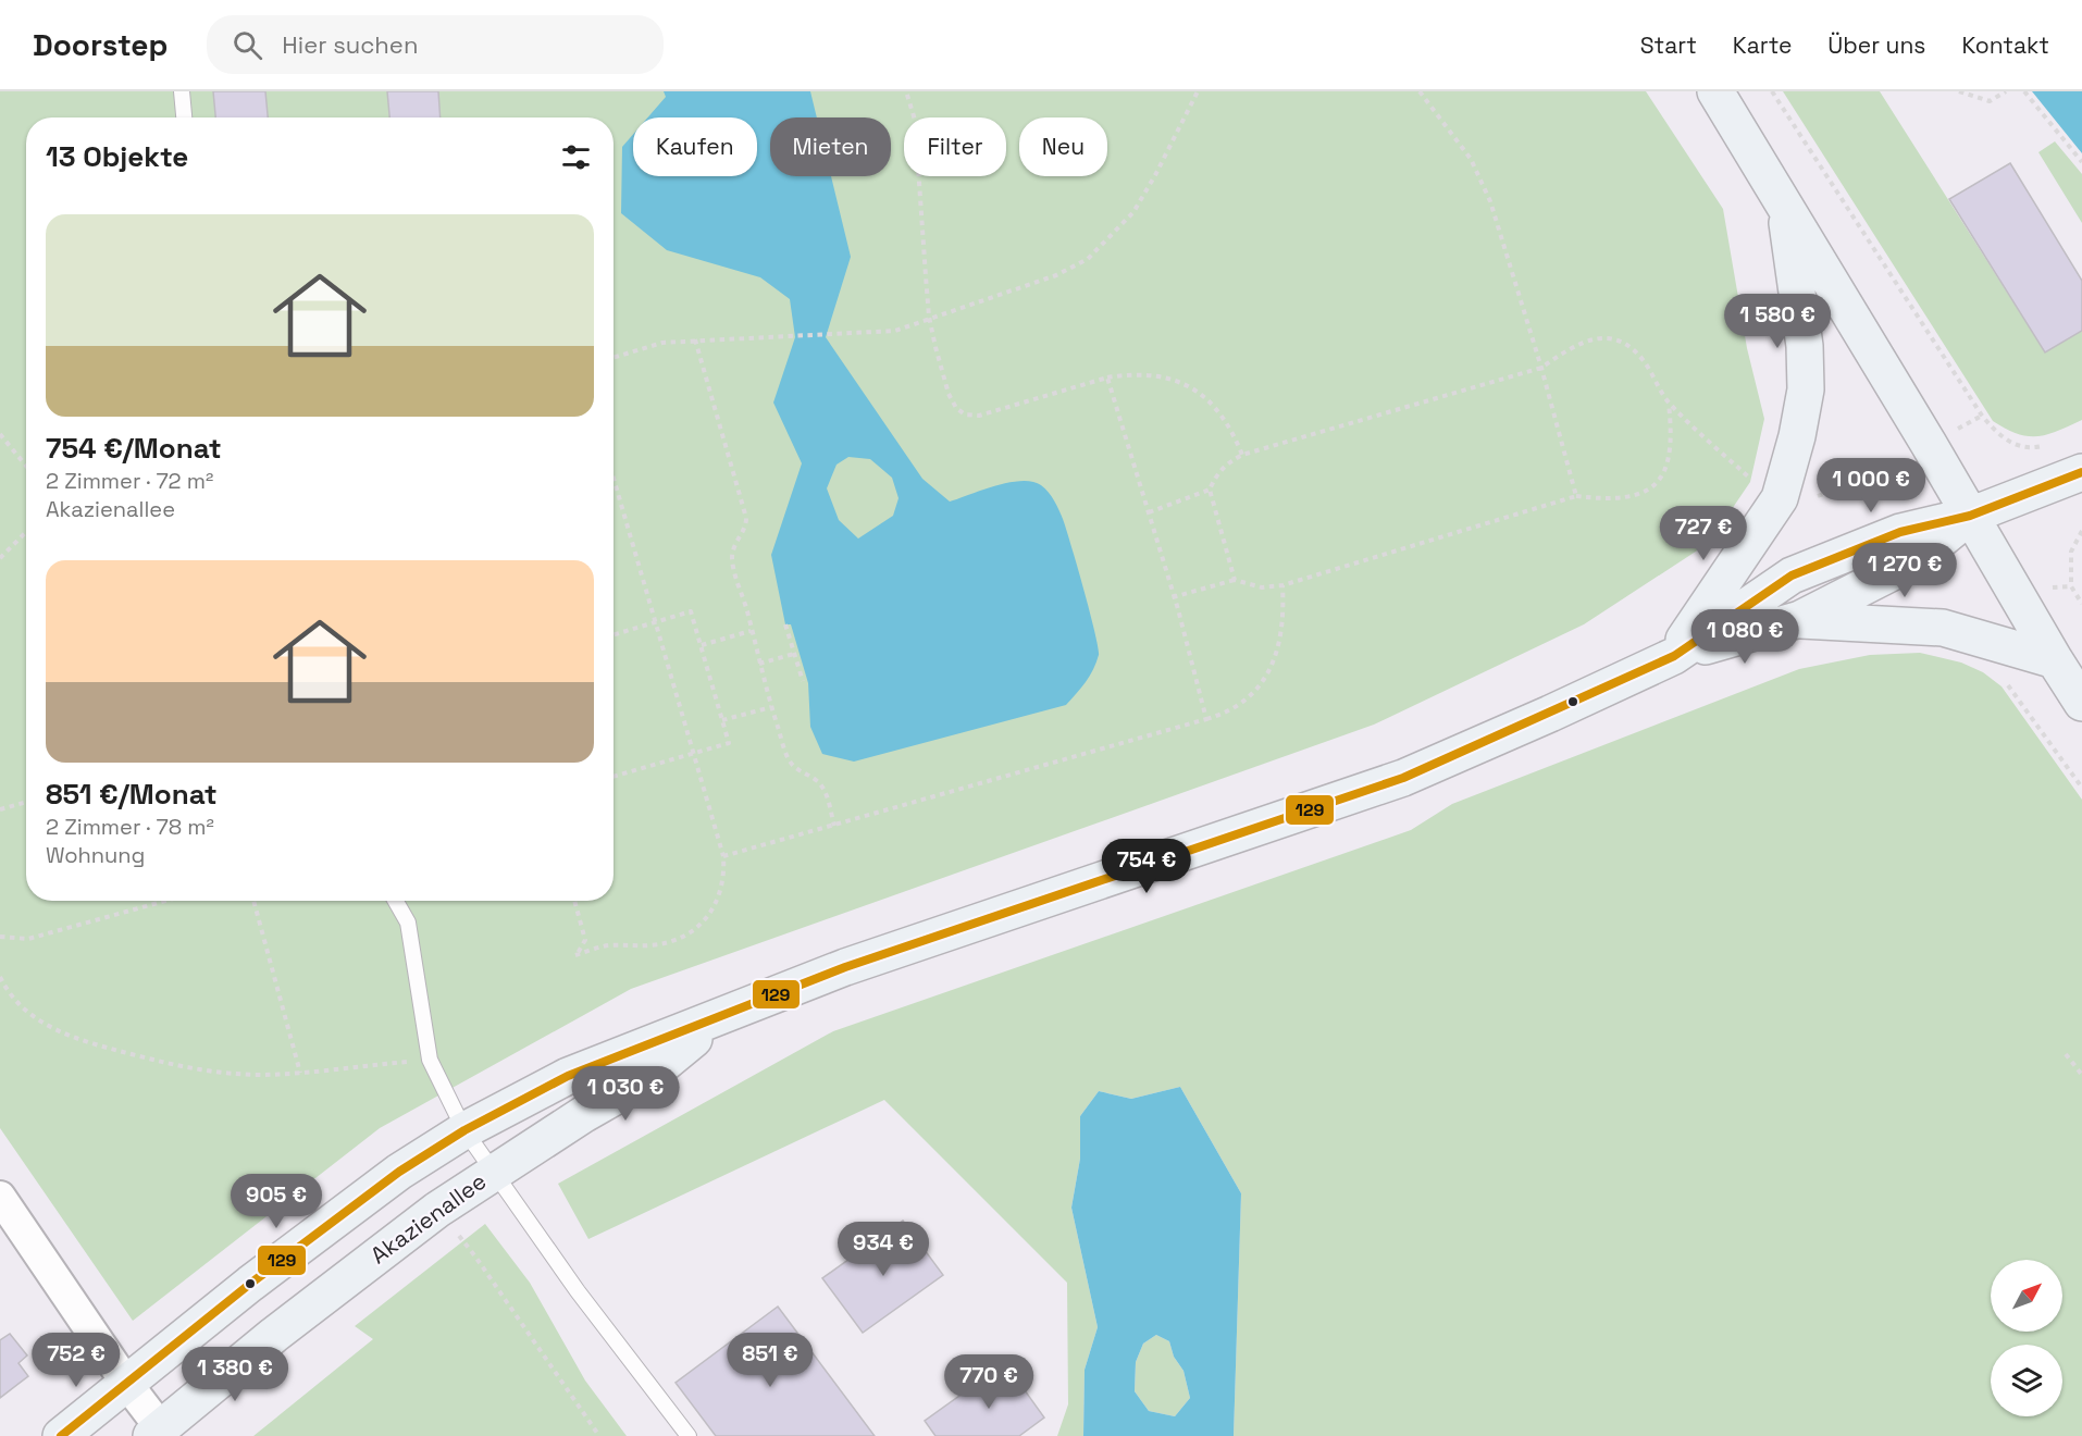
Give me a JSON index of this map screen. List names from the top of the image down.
{
  "streets": {
    "main road": ["Akazienallee"]
  },
  "lines": ["transit line 129"],
  "north": "top right",
  "page": {
    "header": "Doorstep",
    "search": "Hier suchen",
    "nav": [
      "Start",
      "Karte",
      "Über uns",
      "Kontakt"
    ],
    "chip": [
      "Kaufen",
      "Mieten",
      "Filter",
      "Neu"
    ],
    "heading": "13 Objekte",
    "list": [
      {
        "name": "754 €/Monat",
        "note": "2 Zimmer · 72 m² · Akazienallee"
      },
      {
        "name": "851 €/Monat",
        "note": "2 Zimmer · 78 m² · Wohnung"
      }
    ],
    "price": [
      "1 580 €",
      "1 000 €",
      "727 €",
      "1 270 €",
      "1 080 €",
      "754 €",
      "1 030 €",
      "905 €",
      "934 €",
      "752 €",
      "851 €",
      "1 380 €",
      "770 €"
    ]
  }
}
